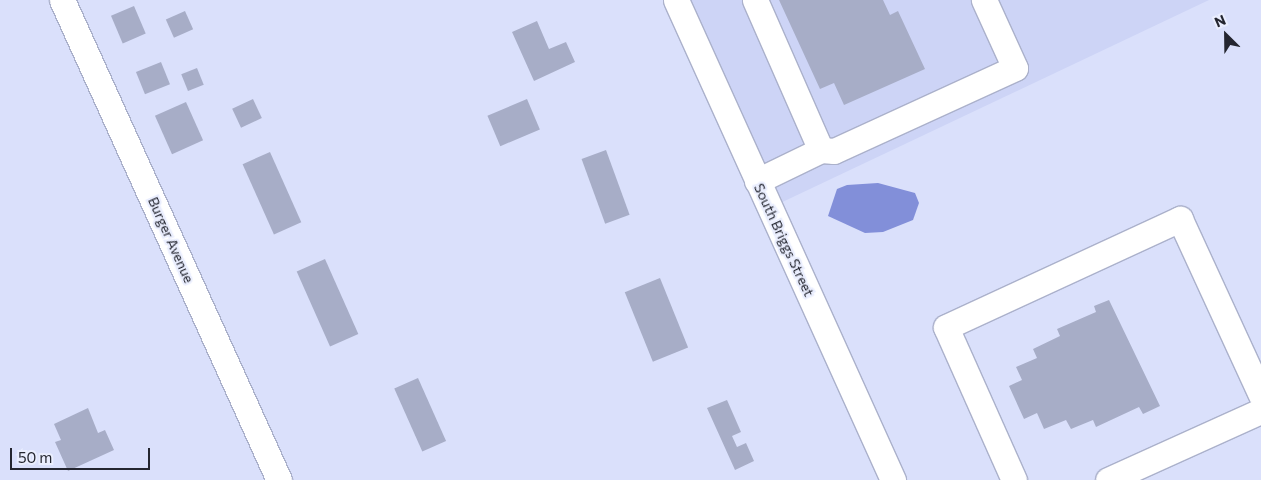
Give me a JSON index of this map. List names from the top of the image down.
{
  "streets": {
    "street": ["Burger Avenue", "South Briggs Street"]
  },
  "scale_bar": "50 m",
  "north": "top left"
}
